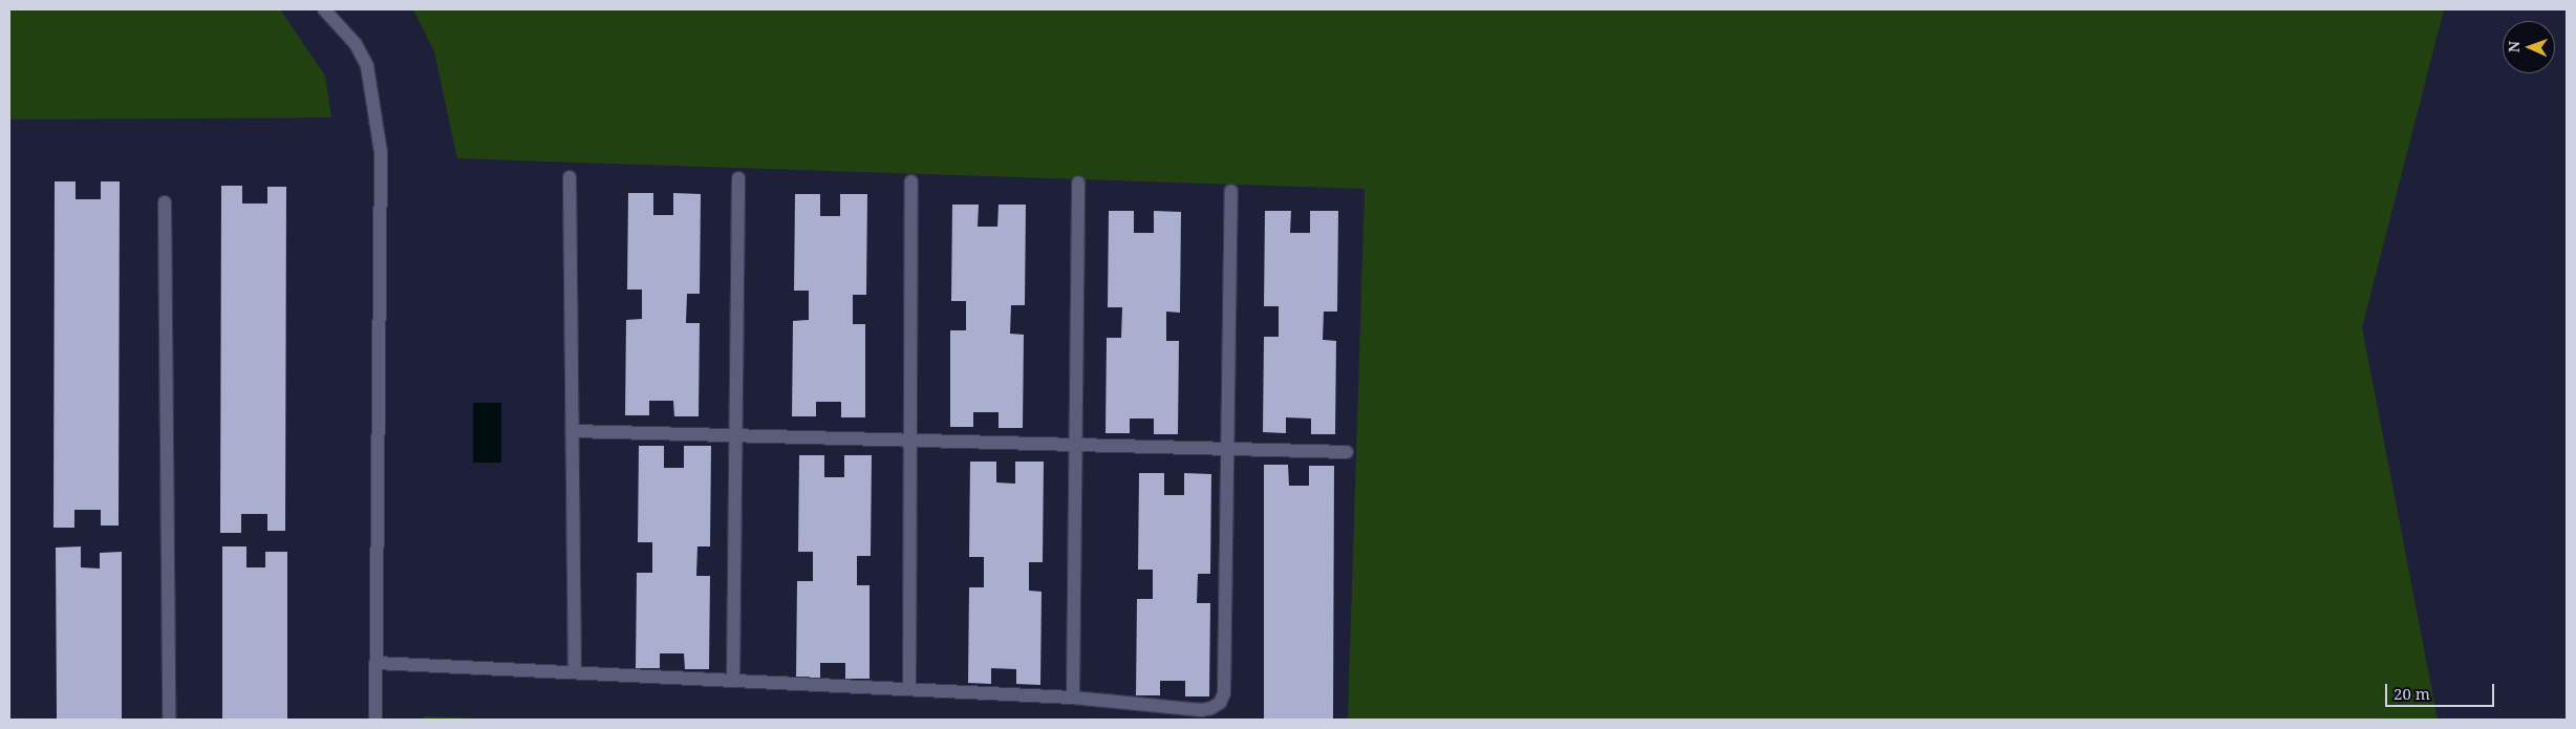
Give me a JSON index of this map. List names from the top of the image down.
{
  "scale_bar": "20 m",
  "north": "left"
}
